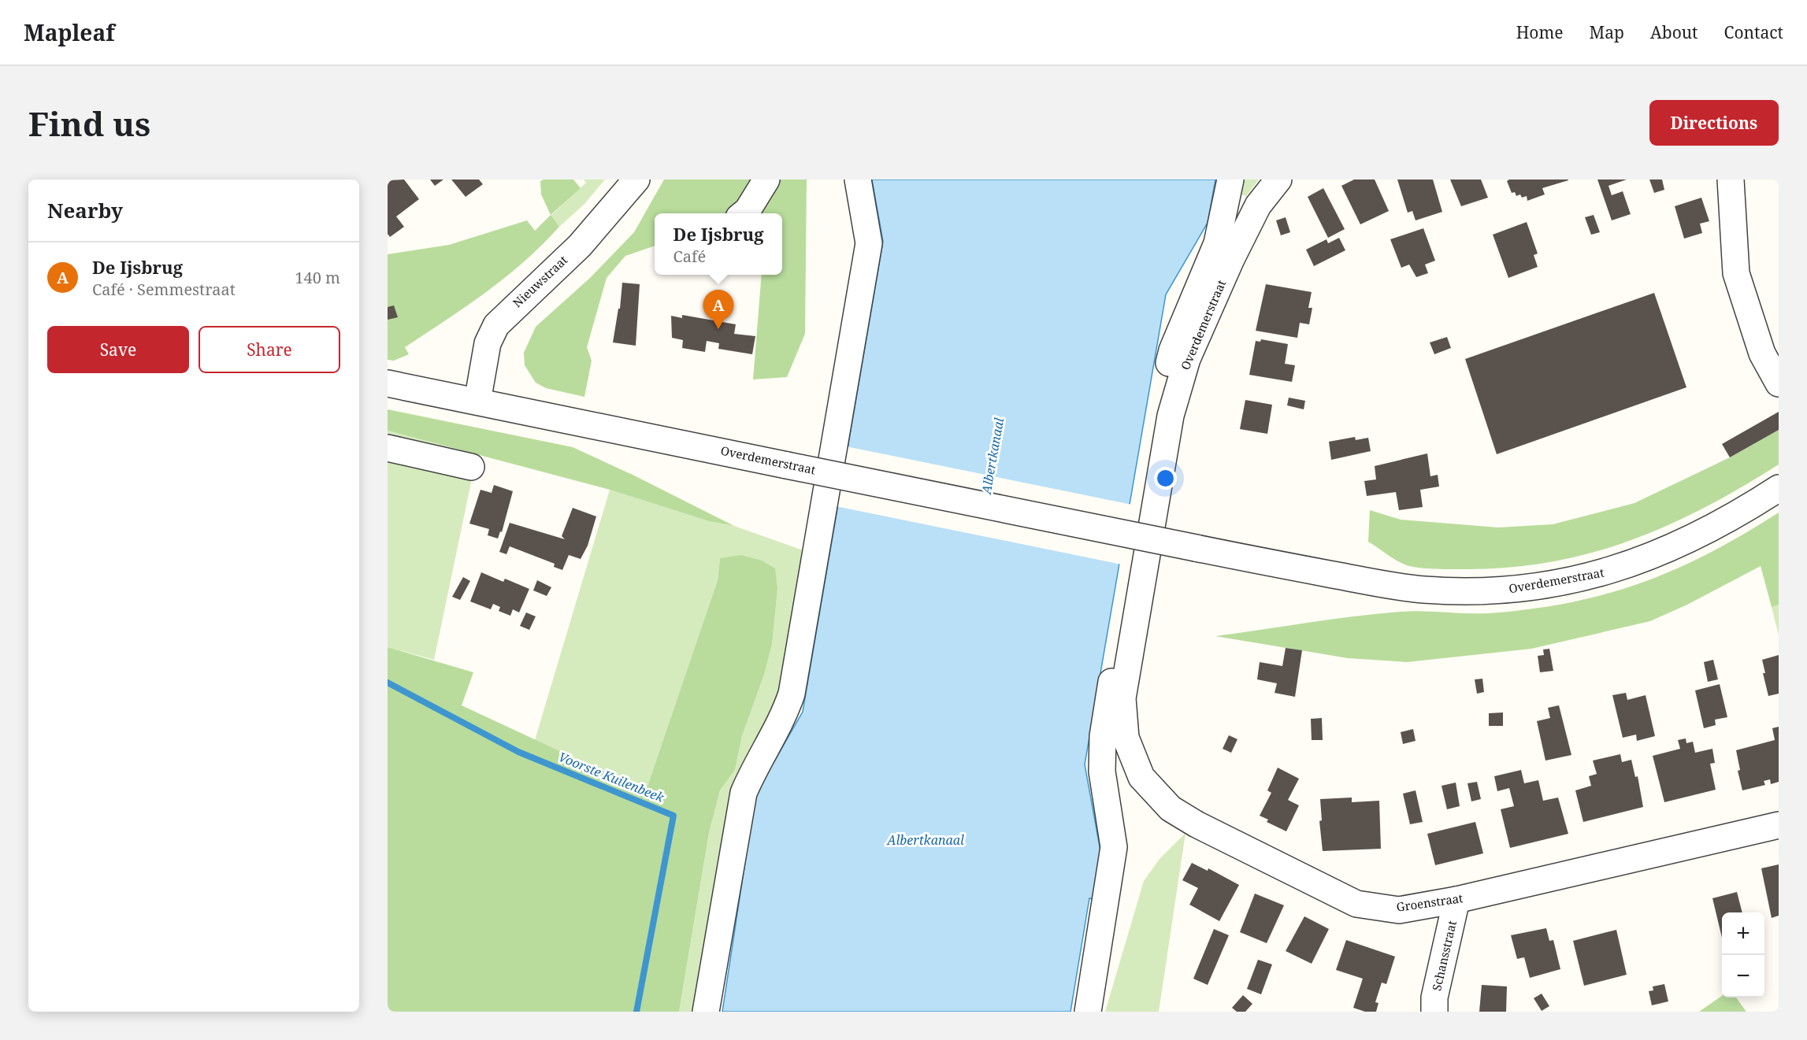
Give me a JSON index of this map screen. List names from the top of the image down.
{
  "streets": {
    "street": [
      "Nieuwstraat",
      "Overdemerstraat",
      "Groenstraat",
      "Schansstraat"
    ]
  },
  "crossings": [
    ["Nieuwstraat", "Overdemerstraat"],
    ["Overdemerstraat", "Groenstraat"],
    ["Groenstraat", "Schansstraat"]
  ],
  "water": ["Albertkanaal", "Voorste Kuilenbeek"],
  "page": {
    "header": "Mapleaf",
    "nav": [
      "Home",
      "Map",
      "About",
      "Contact"
    ],
    "buttons": [
      "Directions",
      ["Save", "Share"]
    ],
    "title": "Find us",
    "heading": "Nearby",
    "popup": ["De Ijsbrug", "Café"],
    "list": [
      {
        "mark": "A",
        "name": "De Ijsbrug",
        "note": "Café · Semmestraat",
        "value": "140 m"
      }
    ],
    "pins": "A",
    "map_buttons": ["+", "−"]
  }
}
